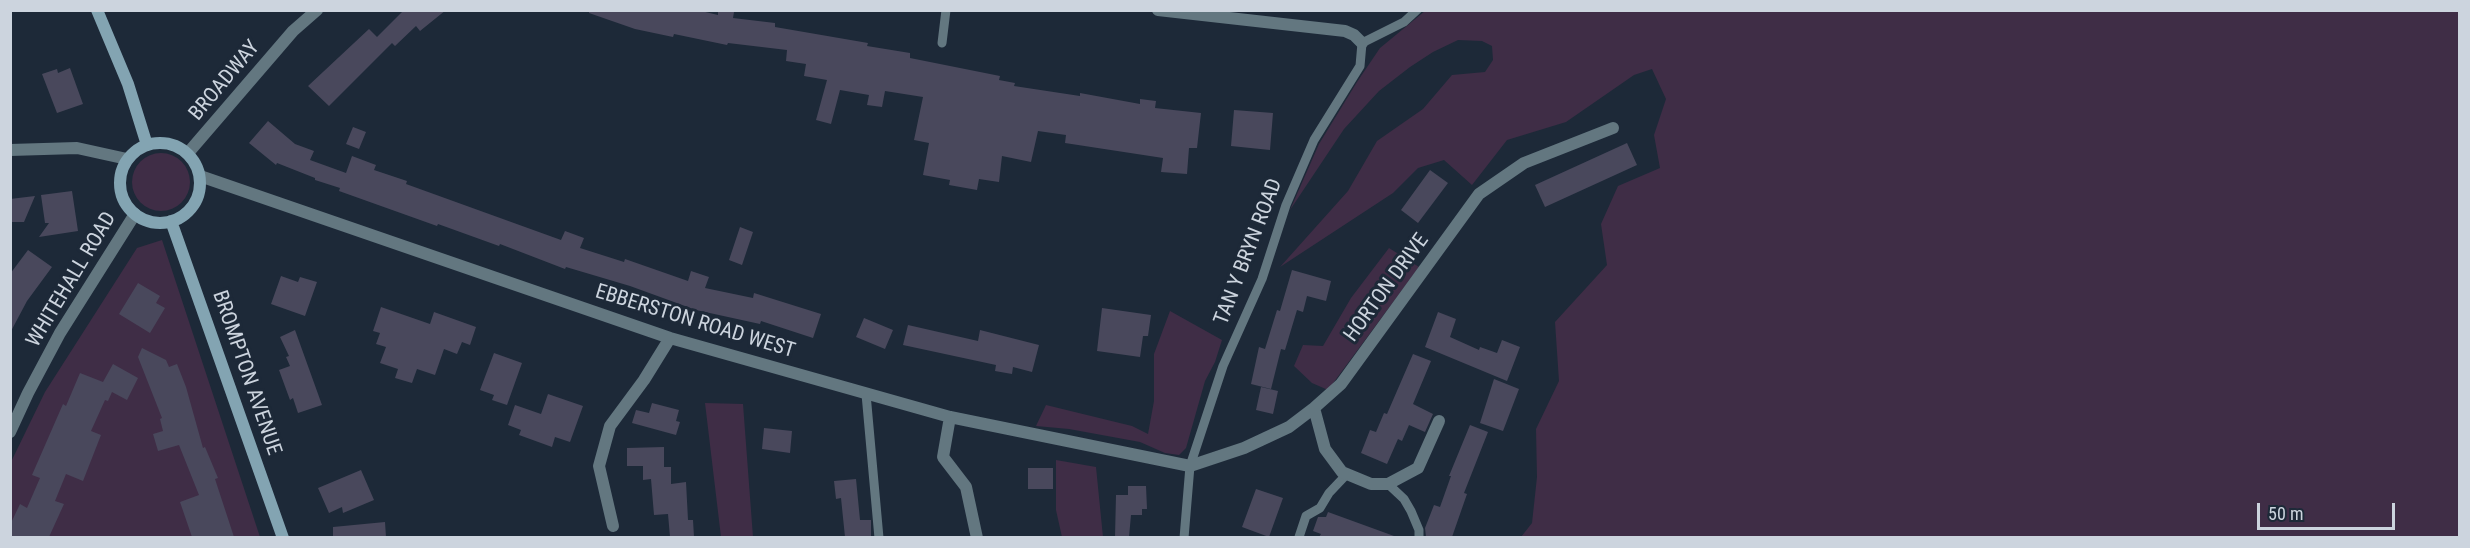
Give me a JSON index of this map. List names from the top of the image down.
{
  "streets": {
    "main road": ["BROMPTON AVENUE"],
    "street": [
      "BROADWAY",
      "WHITEHALL ROAD",
      "HORTON DRIVE",
      "EBBERSTON ROAD WEST"
    ],
    "lane": ["TAN Y BRYN ROAD"]
  },
  "crossings": [
    ["BROADWAY", "WHITEHALL ROAD"],
    ["BROADWAY", "EBBERSTON ROAD WEST"],
    ["BROADWAY", "BROMPTON AVENUE"],
    ["TAN Y BRYN ROAD", "HORTON DRIVE"],
    ["TAN Y BRYN ROAD", "EBBERSTON ROAD WEST"],
    ["WHITEHALL ROAD", "EBBERSTON ROAD WEST"],
    ["WHITEHALL ROAD", "BROMPTON AVENUE"],
    ["HORTON DRIVE", "EBBERSTON ROAD WEST"],
    ["EBBERSTON ROAD WEST", "BROMPTON AVENUE"]
  ],
  "scale_bar": "50 m"
}
